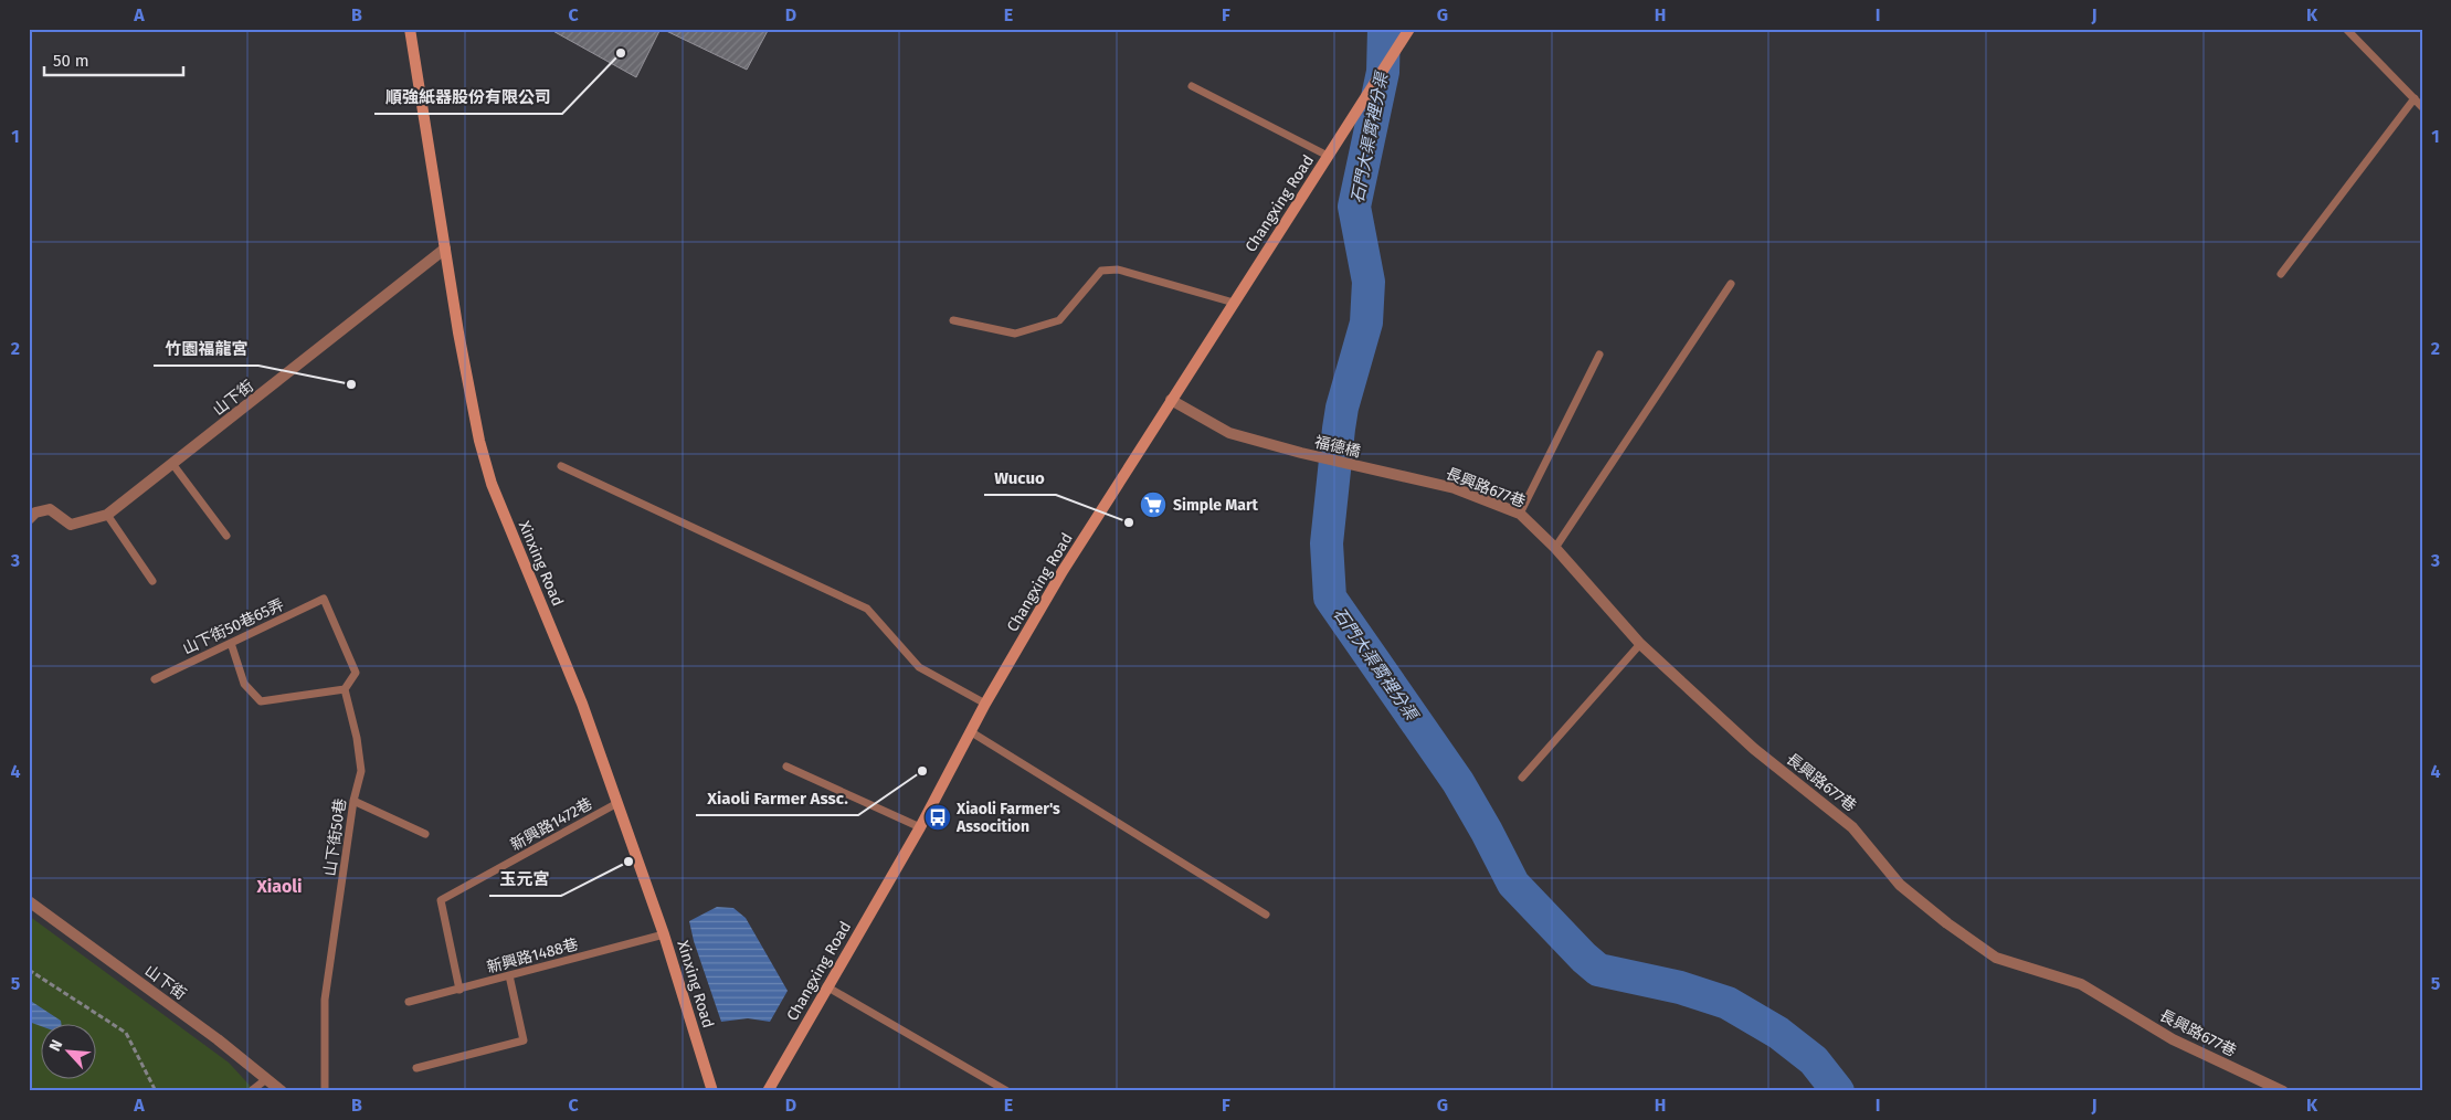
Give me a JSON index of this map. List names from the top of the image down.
{
  "streets": {
    "main road": ["Changxing Road", "Xinxing Road"],
    "street": ["山下街", "福德橋", "長興路677巷"],
    "lane": [
      "山下街50巷65弄",
      "新興路1472巷",
      "山下街50巷",
      "新興路1488巷"
    ]
  },
  "crossings": [
    ["Changxing Road", "福德橋"],
    ["山下街", "Xinxing Road"],
    ["福德橋", "長興路677巷"],
    ["Xinxing Road", "新興路1472巷"],
    ["Xinxing Road", "新興路1488巷"],
    ["山下街50巷65弄", "山下街50巷"],
    ["新興路1472巷", "新興路1488巷"]
  ],
  "districts": ["Xiaoli"],
  "water": ["石門大渠霄裡分渠"],
  "places": {
    "other": [
      "順強紙器股份有限公司",
      "竹園福龍宮",
      "Wucuo",
      "Xiaoli Farmer Assc.",
      "玉元宮"
    ],
    "supermarket": ["Simple Mart"],
    "bus stop": ["Xiaoli Farmer's Assocition"]
  },
  "scale_bar": "50 m",
  "north": "top left",
  "grid": {
    "columns": [
      "A",
      "B",
      "C",
      "D",
      "E",
      "F",
      "G",
      "H",
      "I",
      "J",
      "K"
    ],
    "rows": [
      "1",
      "2",
      "3",
      "4",
      "5"
    ]
  }
}
